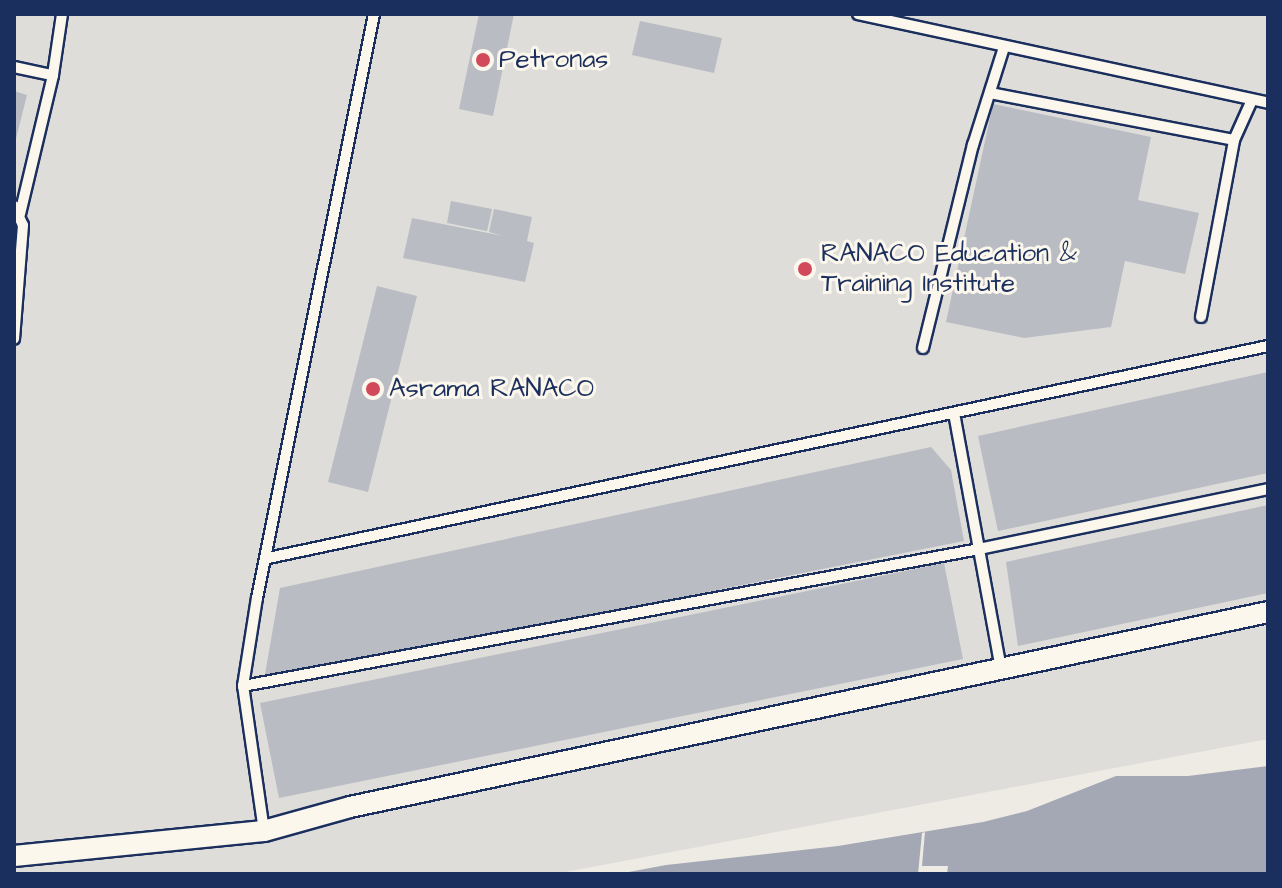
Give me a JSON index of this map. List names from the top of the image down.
{
  "places": ["Petronas", "RANACO Education & Training Institute", "Asrama RANACO"]
}
